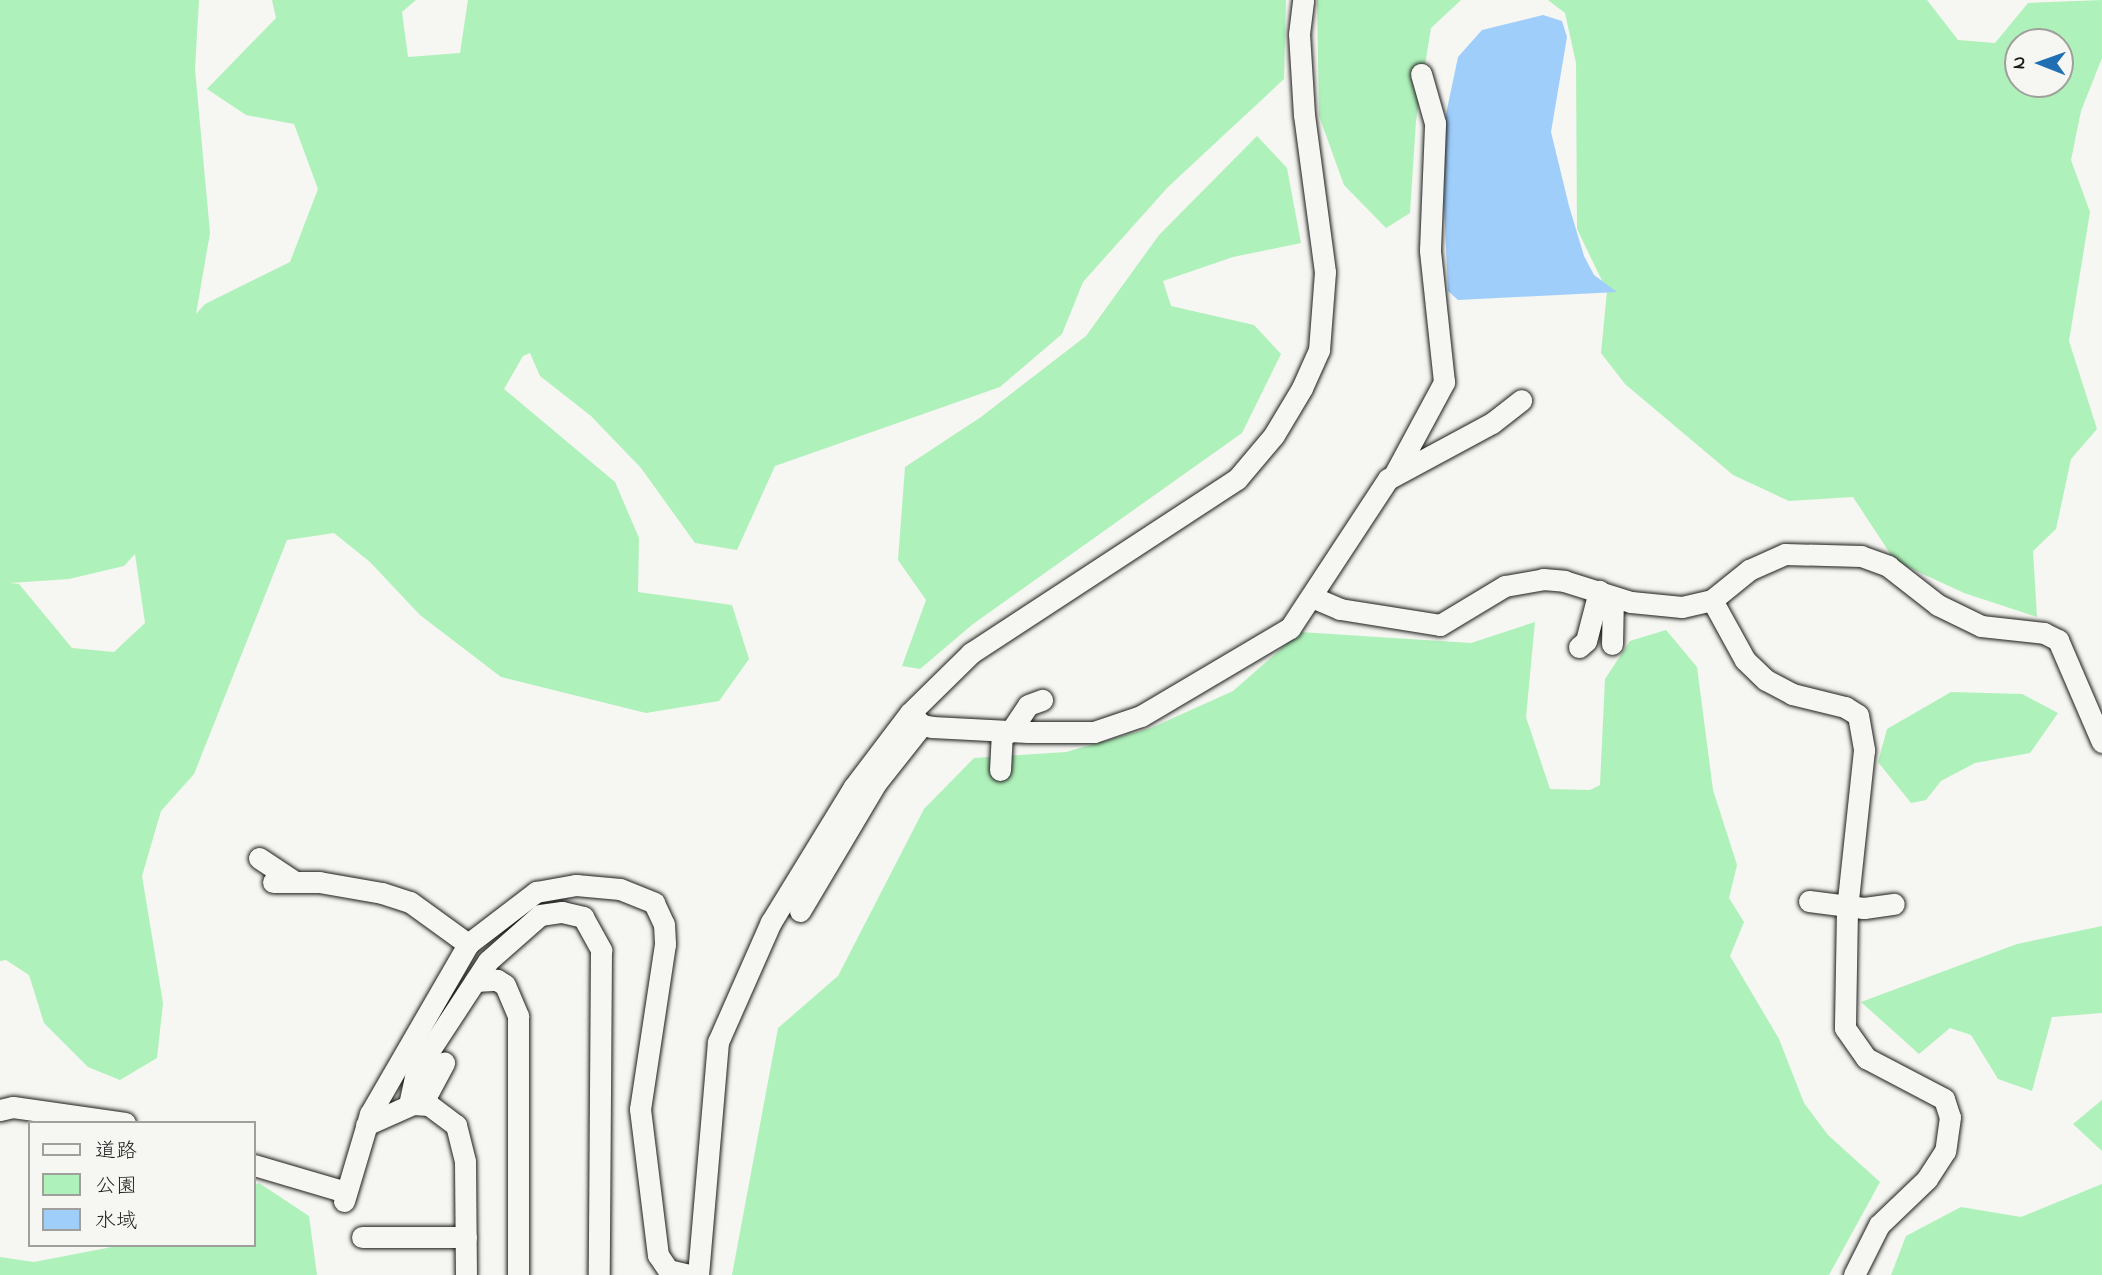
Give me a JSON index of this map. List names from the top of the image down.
{
  "legend": ["道路", "公園", "水域"],
  "north": "left"
}
